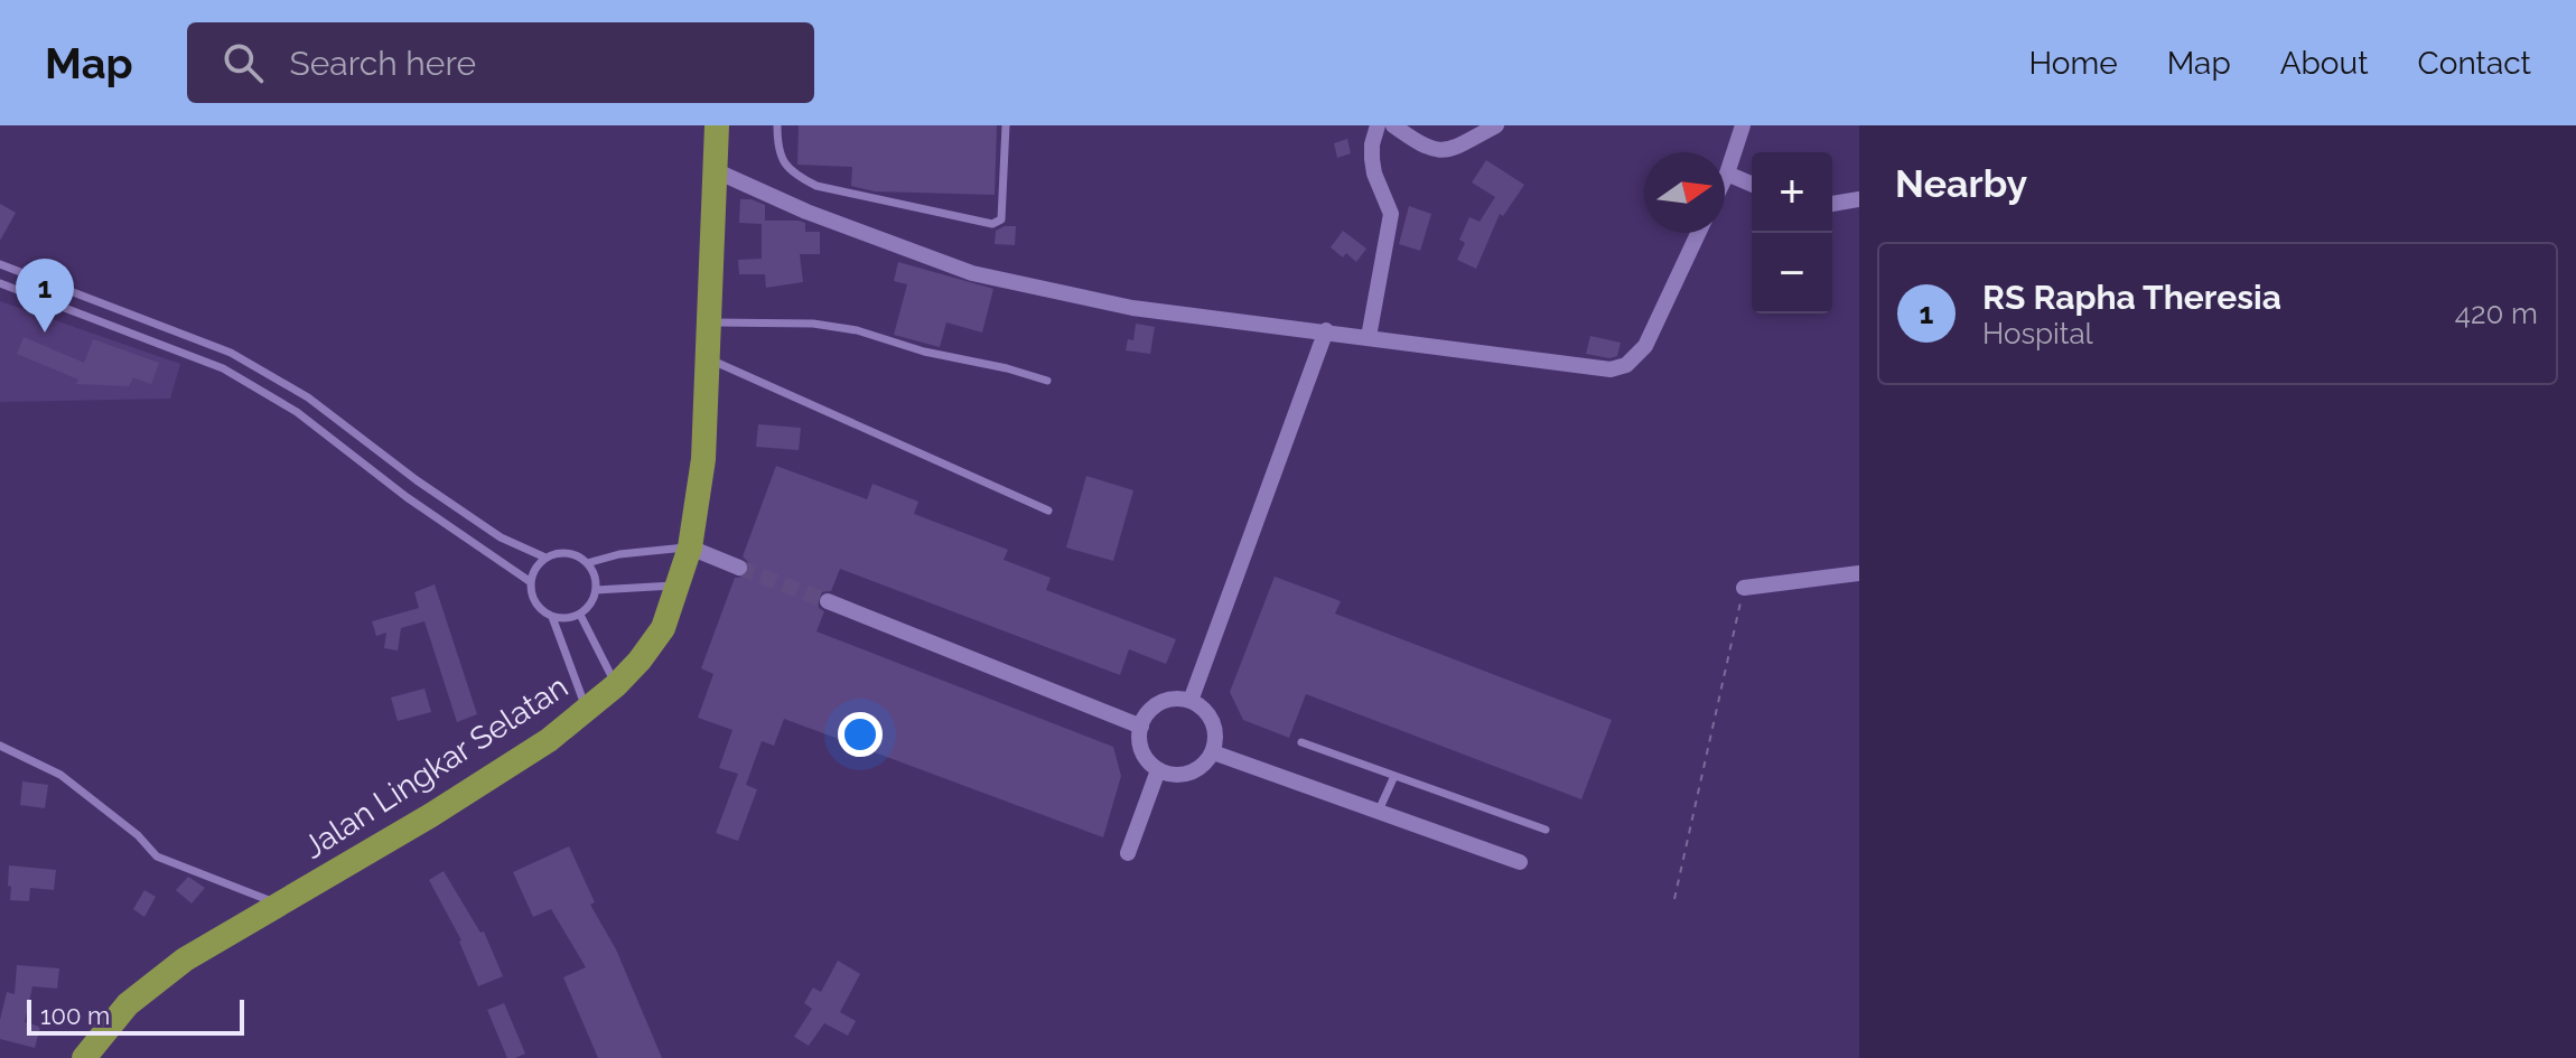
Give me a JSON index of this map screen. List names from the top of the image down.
{
  "streets": {
    "highway": ["Jalan Lingkar Selatan"]
  },
  "scale_bar": "100 m",
  "north": "right",
  "page": {
    "header": "Map",
    "search": "Search here",
    "nav": [
      "Home",
      "Map",
      "About",
      "Contact"
    ],
    "heading": "Nearby",
    "map_buttons": ["+", "−"],
    "list": [
      {
        "mark": "1",
        "name": "RS Rapha Theresia",
        "note": "Hospital",
        "value": "420 m"
      }
    ],
    "pins": "1",
    "scale": "100 m"
  }
}
